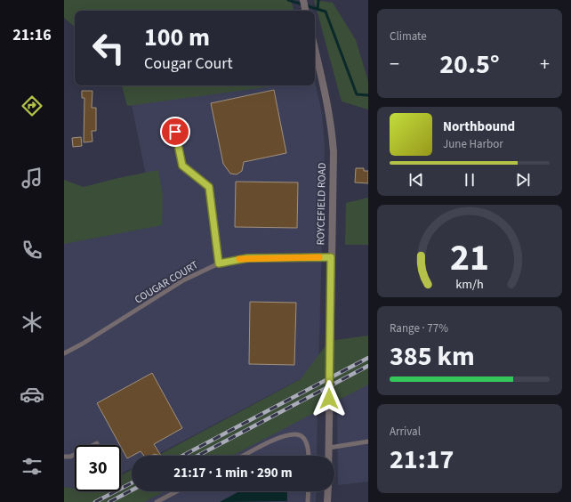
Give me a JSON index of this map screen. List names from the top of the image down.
{
  "streets": {
    "street": ["ROYCEFIELD ROAD"],
    "lane": ["COUGAR COURT"]
  },
  "crossings": [
    ["ROYCEFIELD ROAD", "COUGAR COURT"]
  ],
  "page": {
    "tabs": "21:16",
    "tile": [
      "Climate",
      ["Range · 77%", "385 km"],
      ["Arrival", "21:17"]
    ],
    "turn": ["100 m", "Cougar Court"],
    "heat": ["−", "20.5°", "+"],
    "song": ["Northbound", "June Harbor"],
    "limit": "30",
    "trip": "21:17 · 1 min · 290 m",
    "gauge": ["21", "km/h"]
  }
}
